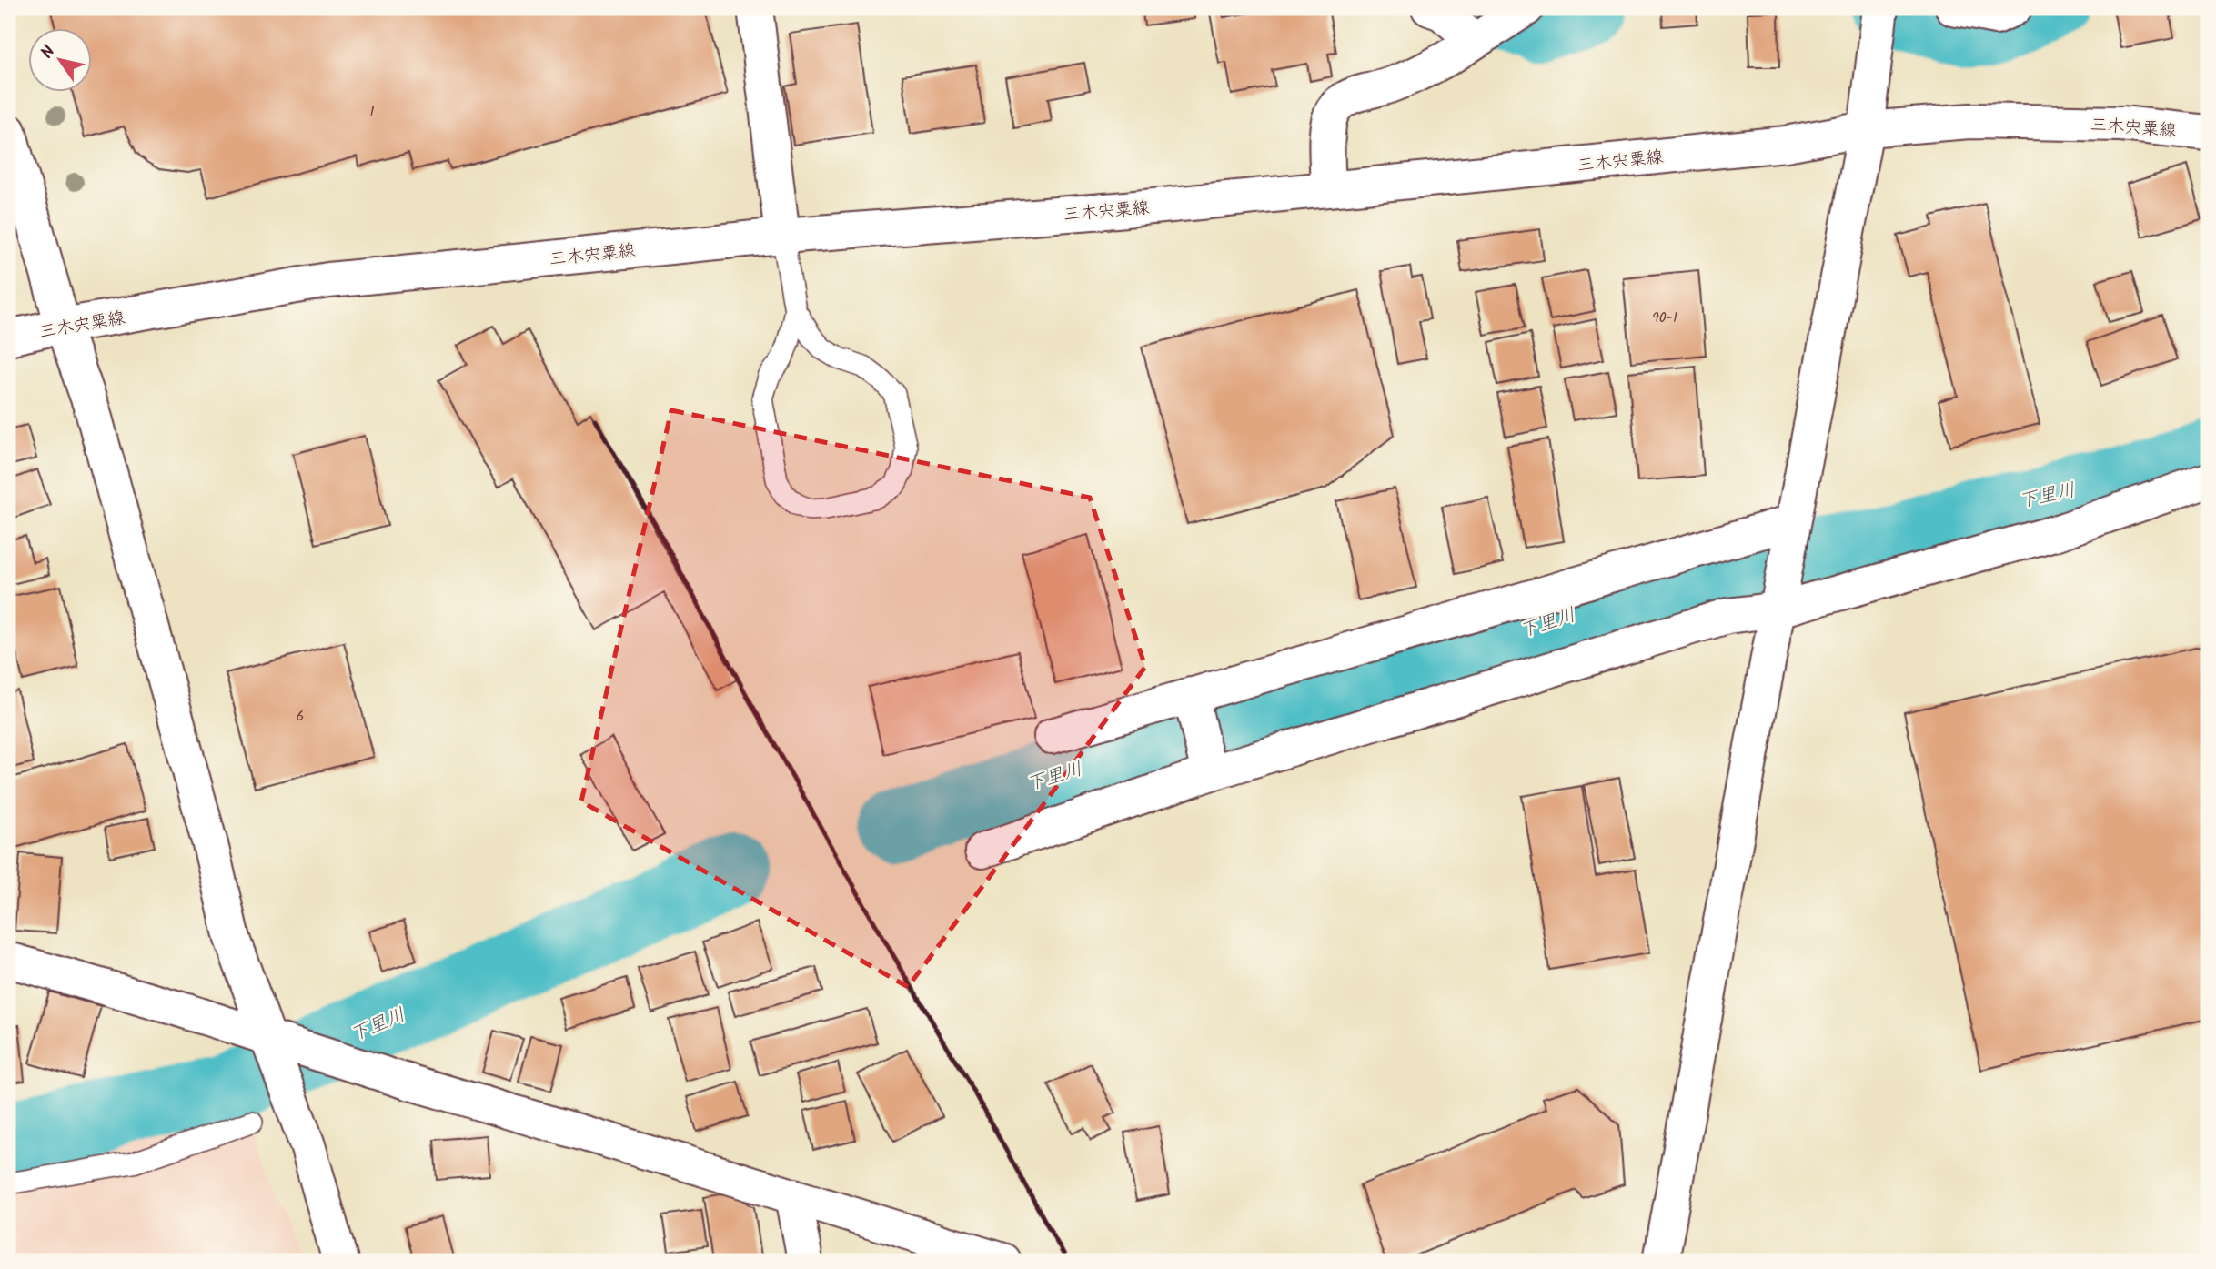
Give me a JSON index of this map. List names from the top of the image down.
{
  "streets": {
    "street": ["三木宍粟線"]
  },
  "water": ["下里川"],
  "house_numbers": ["1", "90-1", "6"],
  "north": "top left"
}
